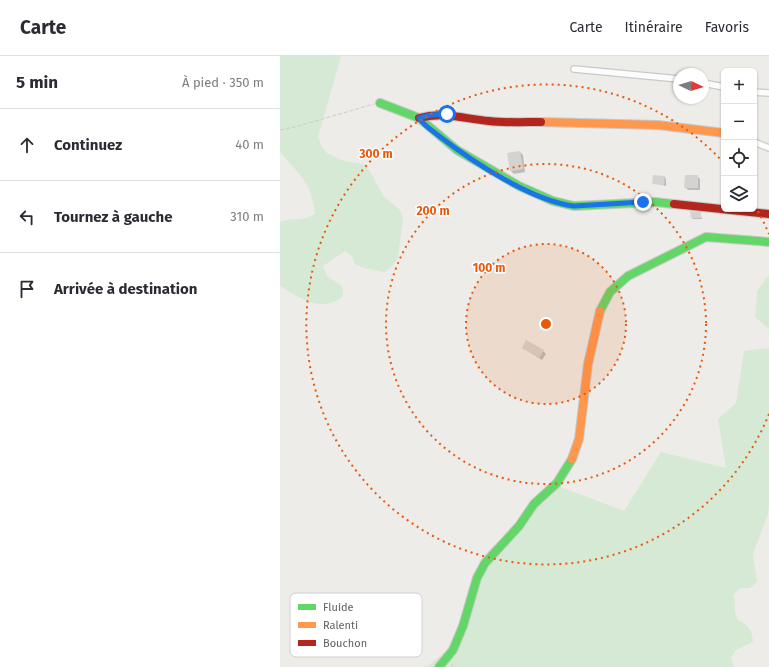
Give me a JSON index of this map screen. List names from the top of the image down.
{
  "legend": ["Fluide", "Ralenti", "Bouchon"],
  "north": "right",
  "page": {
    "header": "Carte",
    "nav": ["Carte", "Itinéraire", "Favoris"],
    "heading": ["5 min", "À pied · 350 m"],
    "map_buttons": ["+", "−"],
    "list": [
      ["Continuez", "40 m"],
      ["Tournez à gauche", "310 m"],
      "Arrivée à destination"
    ]
  },
  "rings": ["300 m", "200 m", "100 m"]
}
